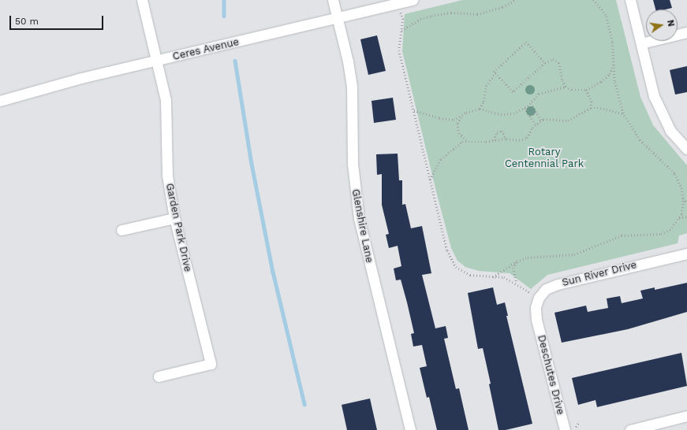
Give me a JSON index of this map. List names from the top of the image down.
{
  "streets": {
    "street": [
      "Ceres Avenue",
      "Glenshire Lane",
      "Garden Park Drive",
      "Sun River Drive",
      "Deschutes Drive"
    ]
  },
  "crossings": [
    ["Ceres Avenue", "Glenshire Lane"],
    ["Ceres Avenue", "Garden Park Drive"],
    ["Sun River Drive", "Deschutes Drive"]
  ],
  "parks": ["Rotary Centennial Park"],
  "scale_bar": "50 m",
  "north": "right"
}
